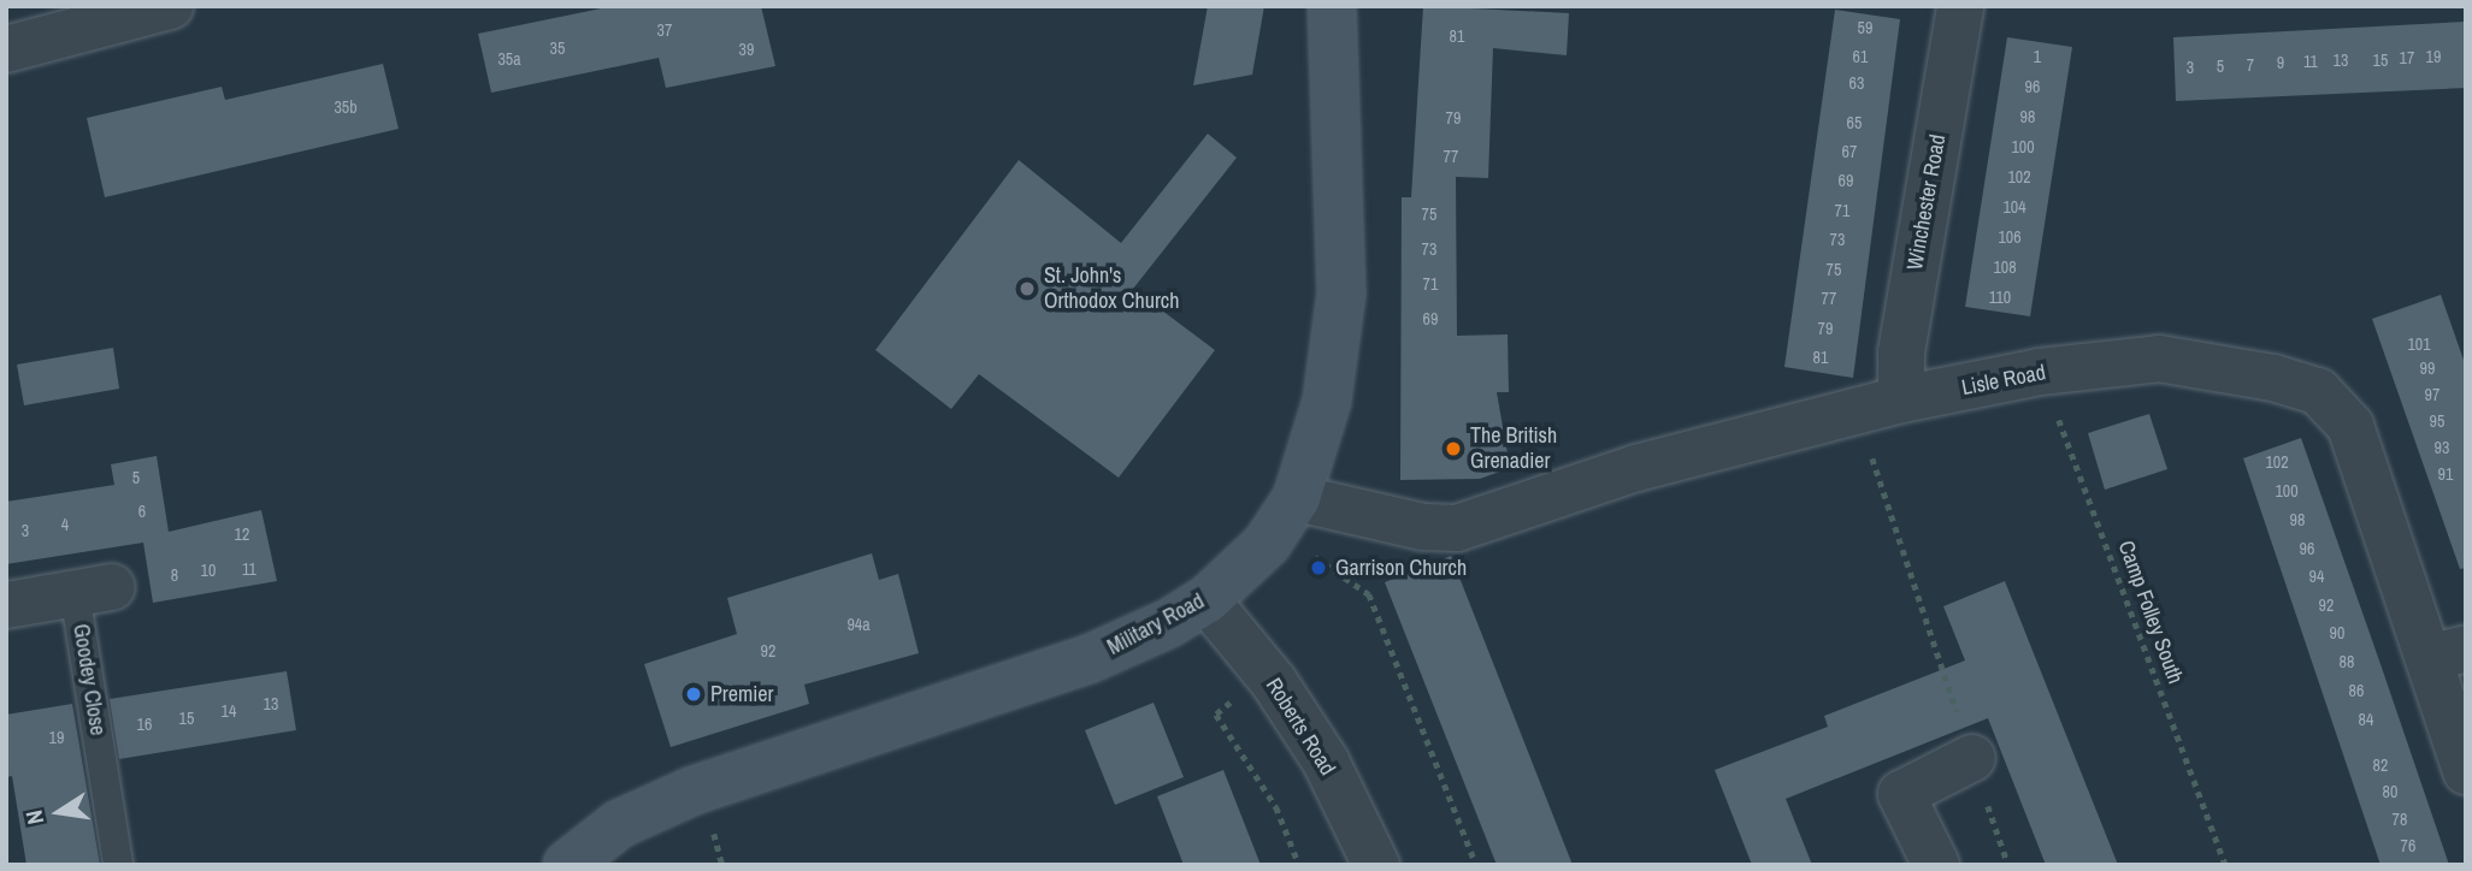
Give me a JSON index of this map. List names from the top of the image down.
{
  "streets": {
    "street": [
      "Winchester Road",
      "Lisle Road",
      "Military Road",
      "Goodey Close",
      "Roberts Road"
    ],
    "path": ["Camp Folley South"]
  },
  "crossings": [
    ["Winchester Road", "Lisle Road"],
    ["Lisle Road", "Camp Folley South"],
    ["Lisle Road", "Military Road"],
    ["Military Road", "Roberts Road"]
  ],
  "places": [
    "St. John's Orthodox Church",
    "The British Grenadier",
    "Garrison Church",
    "Premier"
  ],
  "house_numbers": [
    "59",
    "37",
    "81",
    "35",
    "39",
    "61",
    "1",
    "19",
    "17",
    "35a",
    "13",
    "15",
    "11",
    "9",
    "7",
    "5",
    "3",
    "63",
    "96",
    "35b",
    "98",
    "79",
    "65",
    "100",
    "67",
    "77",
    "102",
    "69",
    "104",
    "71",
    "75",
    "106",
    "73",
    "73",
    "108",
    "75",
    "71",
    "110",
    "77",
    "69",
    "79",
    "101",
    "81",
    "99",
    "97",
    "95",
    "93",
    "102",
    "91",
    "5",
    "100",
    "6",
    "98",
    "4",
    "3",
    "12",
    "96",
    "11",
    "10",
    "8",
    "94",
    "92",
    "94a",
    "90",
    "92",
    "88",
    "86",
    "13",
    "14",
    "15",
    "84",
    "16",
    "19",
    "82",
    "80",
    "78",
    "76"
  ],
  "north": "left"
}
